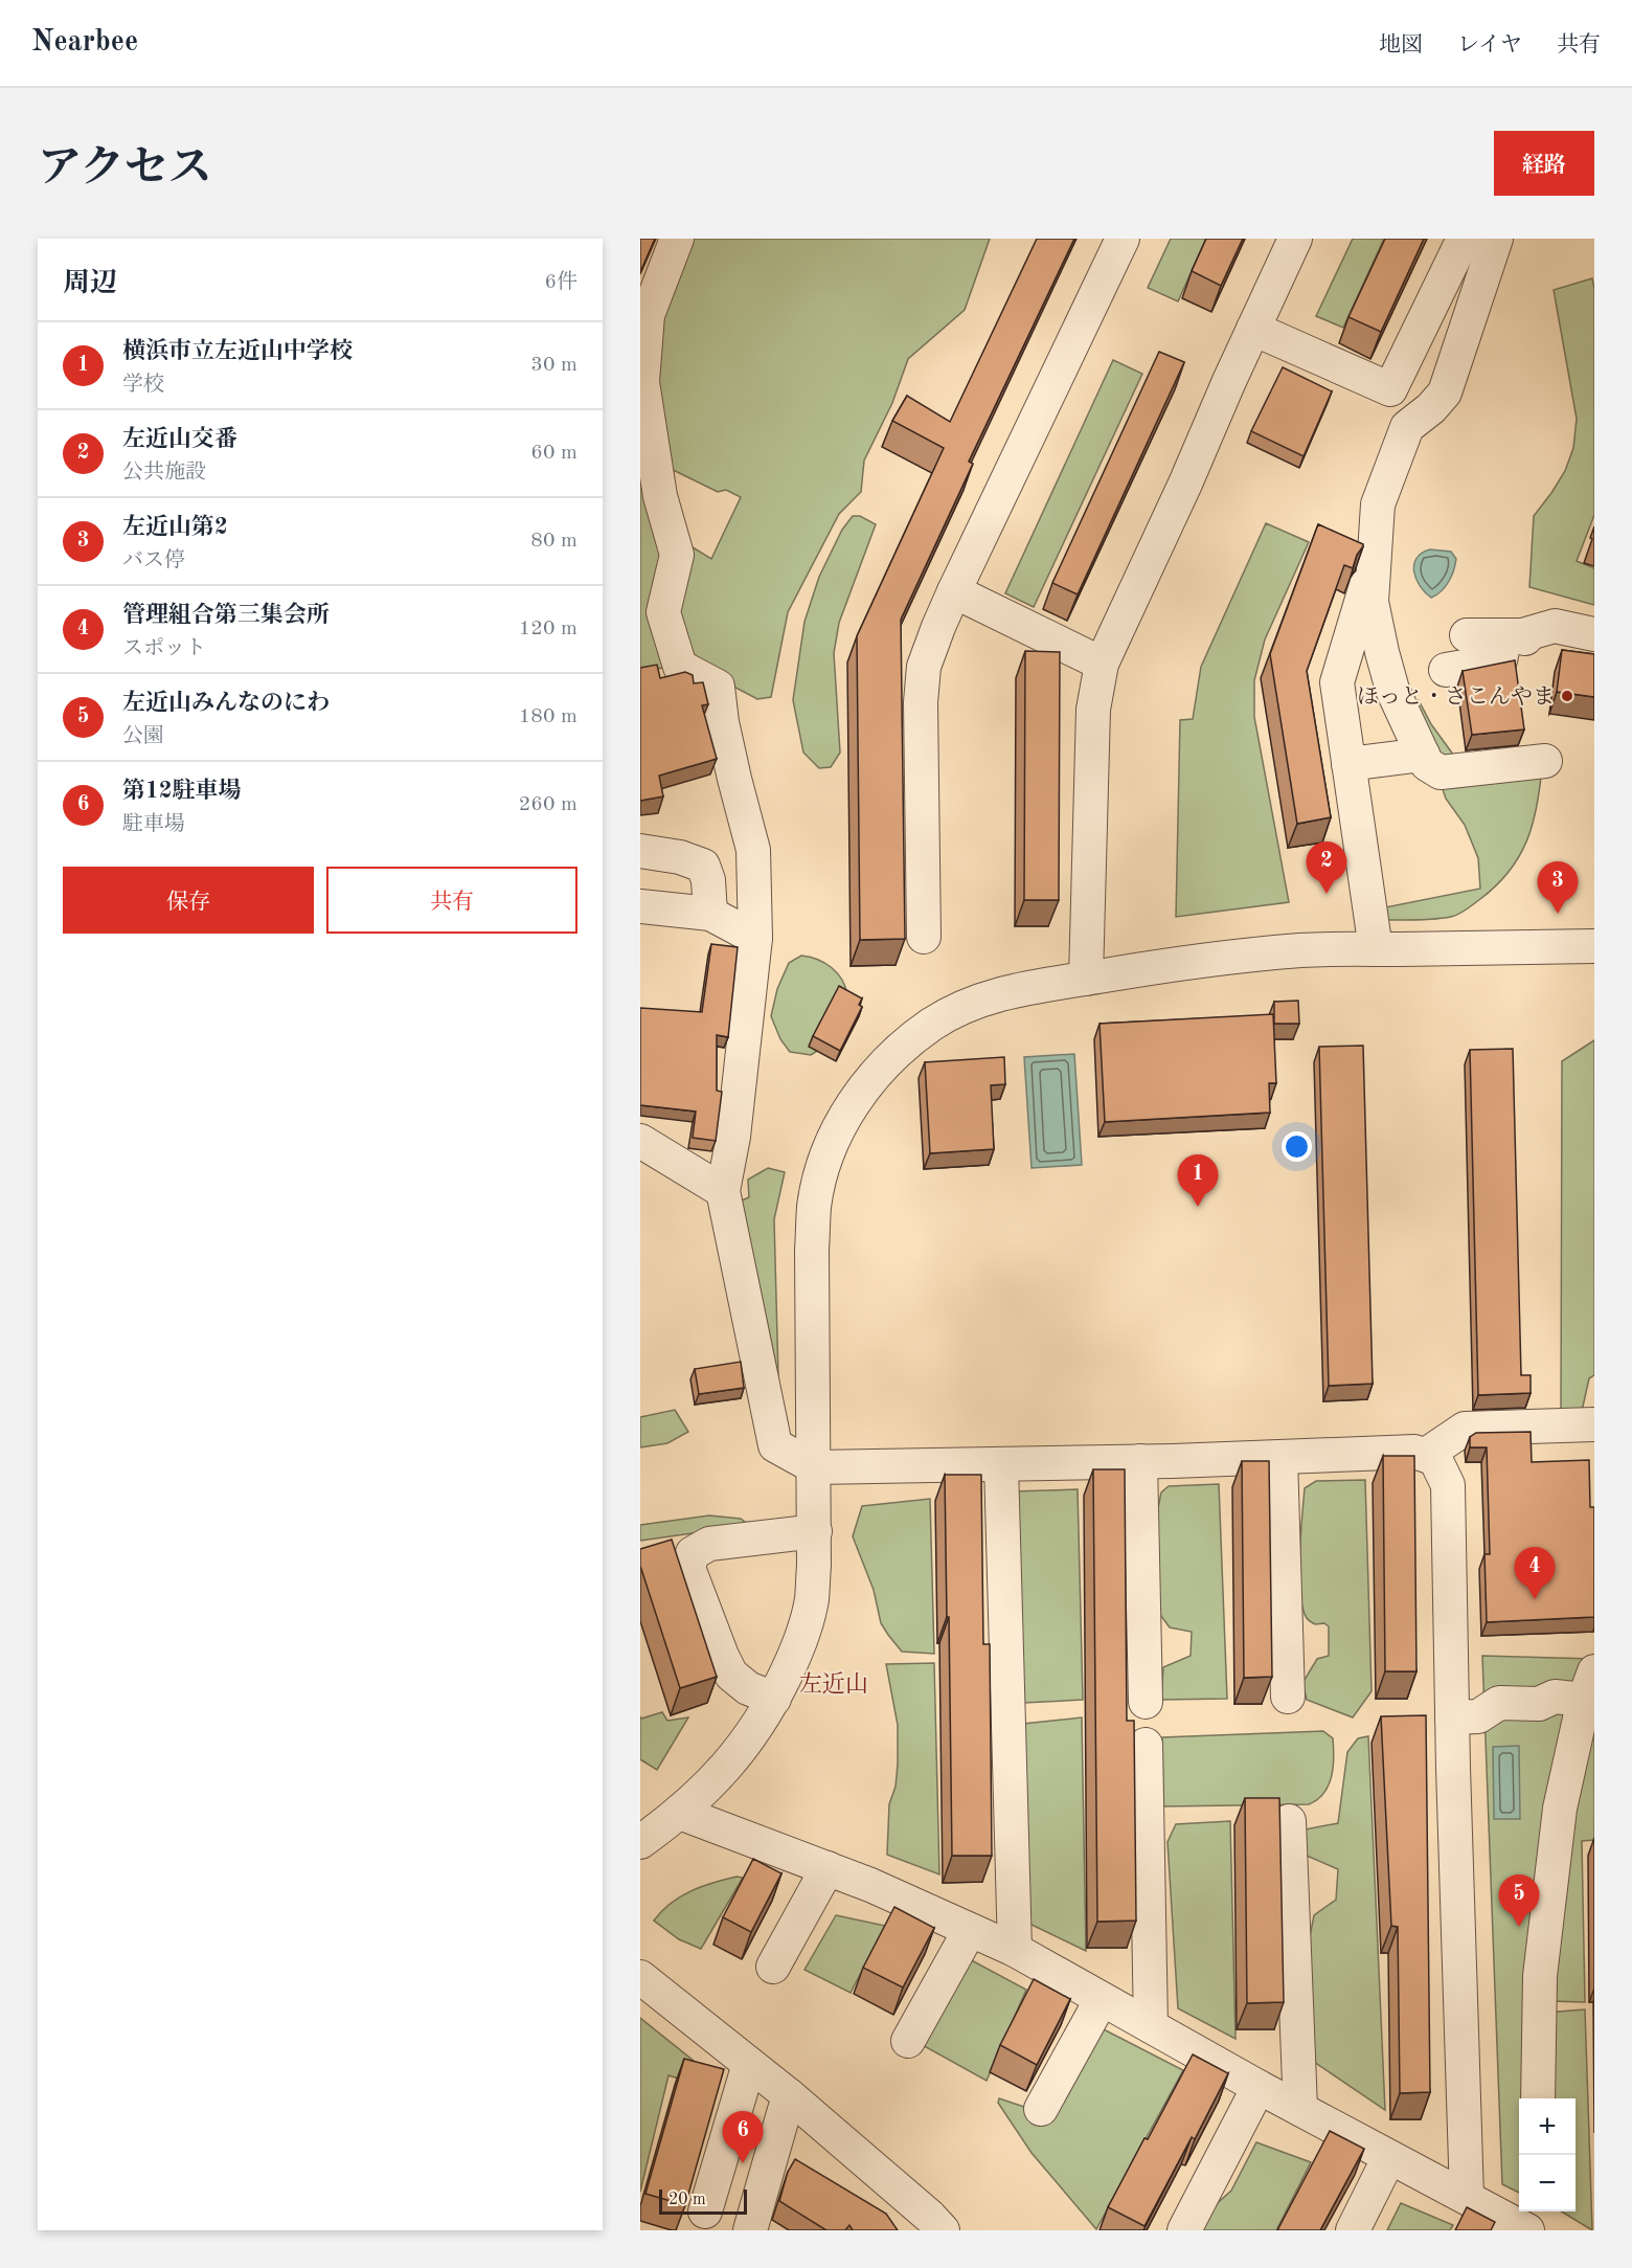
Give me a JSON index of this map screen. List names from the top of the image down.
{
  "districts": ["左近山"],
  "places": ["ほっと・さこんやま"],
  "scale_bar": "20 m",
  "page": {
    "header": "Nearbee",
    "nav": ["地図", "レイヤ", "共有"],
    "title": "アクセス",
    "buttons": [
      "経路",
      ["保存", "共有"]
    ],
    "heading": ["周辺", "6件"],
    "list": [
      {
        "mark": "1",
        "name": "横浜市立左近山中学校",
        "note": "学校",
        "value": "30 m"
      },
      {
        "mark": "2",
        "name": "左近山交番",
        "note": "公共施設",
        "value": "60 m"
      },
      {
        "mark": "3",
        "name": "左近山第2",
        "note": "バス停",
        "value": "80 m"
      },
      {
        "mark": "4",
        "name": "管理組合第三集会所",
        "note": "スポット",
        "value": "120 m"
      },
      {
        "mark": "5",
        "name": "左近山みんなのにわ",
        "note": "公園",
        "value": "180 m"
      },
      {
        "mark": "6",
        "name": "第12駐車場",
        "note": "駐車場",
        "value": "260 m"
      }
    ],
    "pins": [
      "2",
      "3",
      "1",
      "4",
      "5",
      "6"
    ],
    "map_buttons": ["+", "−"],
    "scale": "20 m"
  }
}
